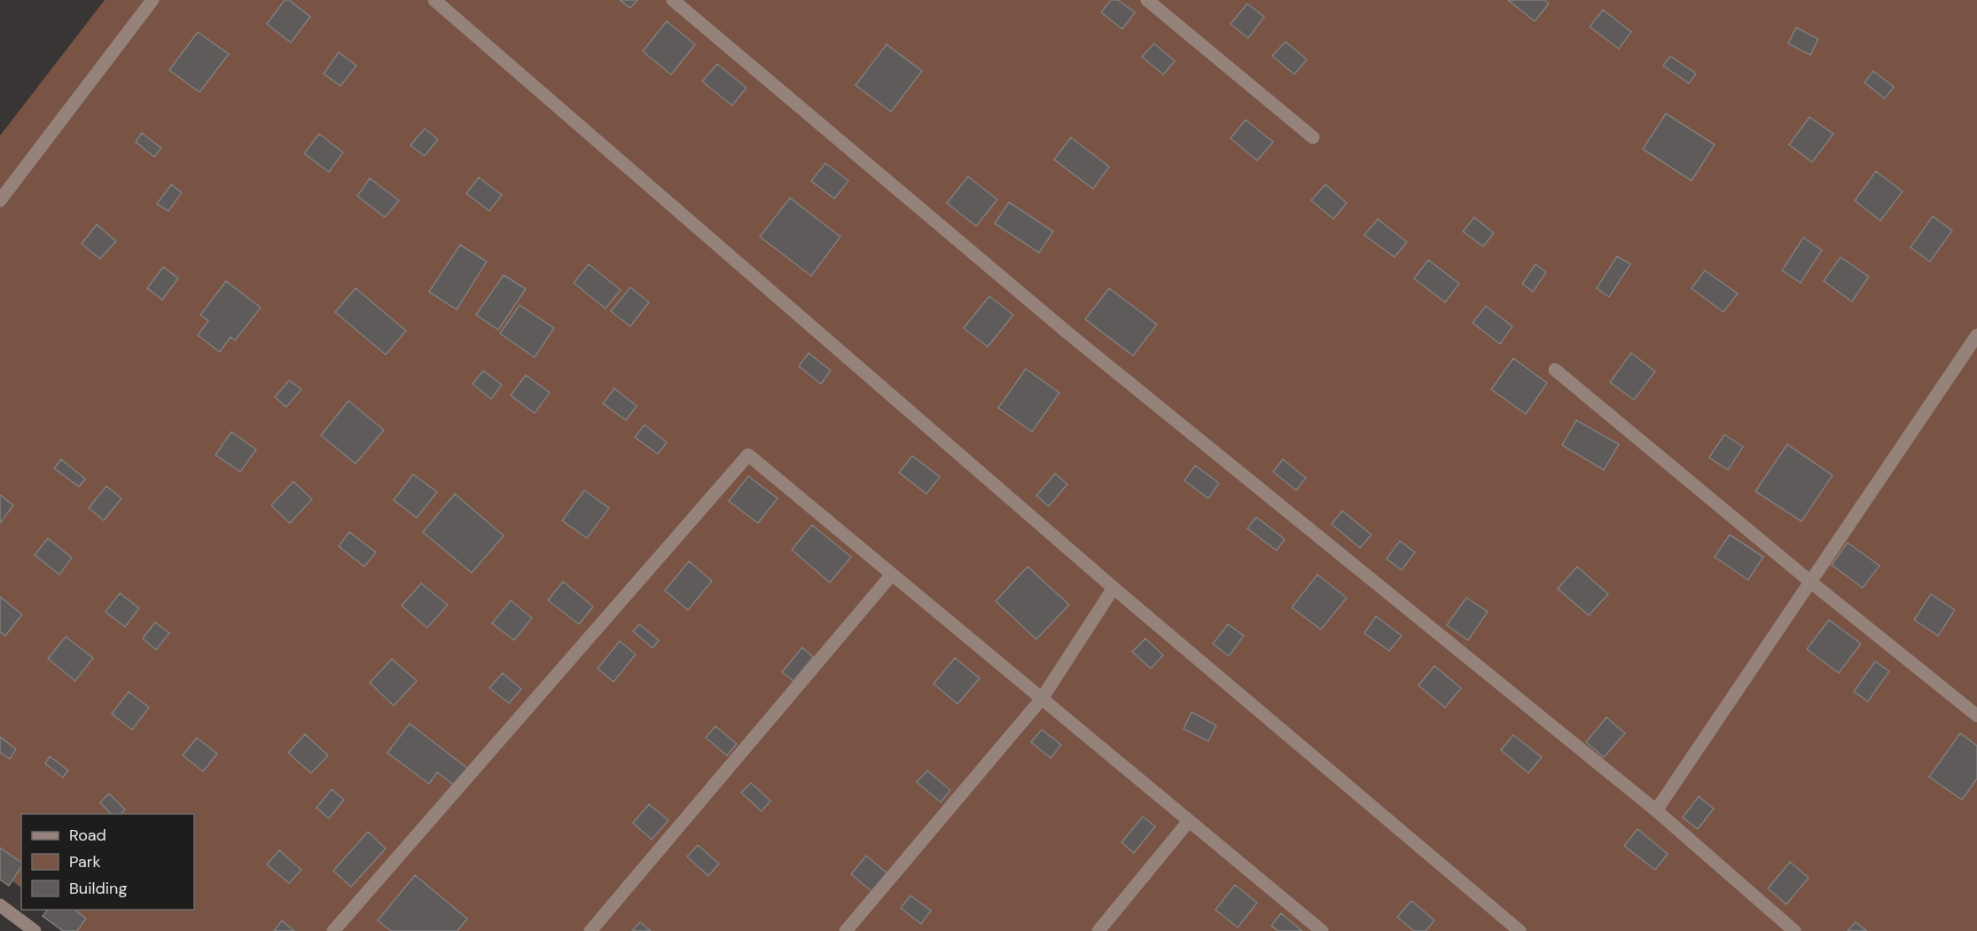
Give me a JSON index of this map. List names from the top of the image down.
{
  "legend": ["Road", "Park", "Building"]
}
